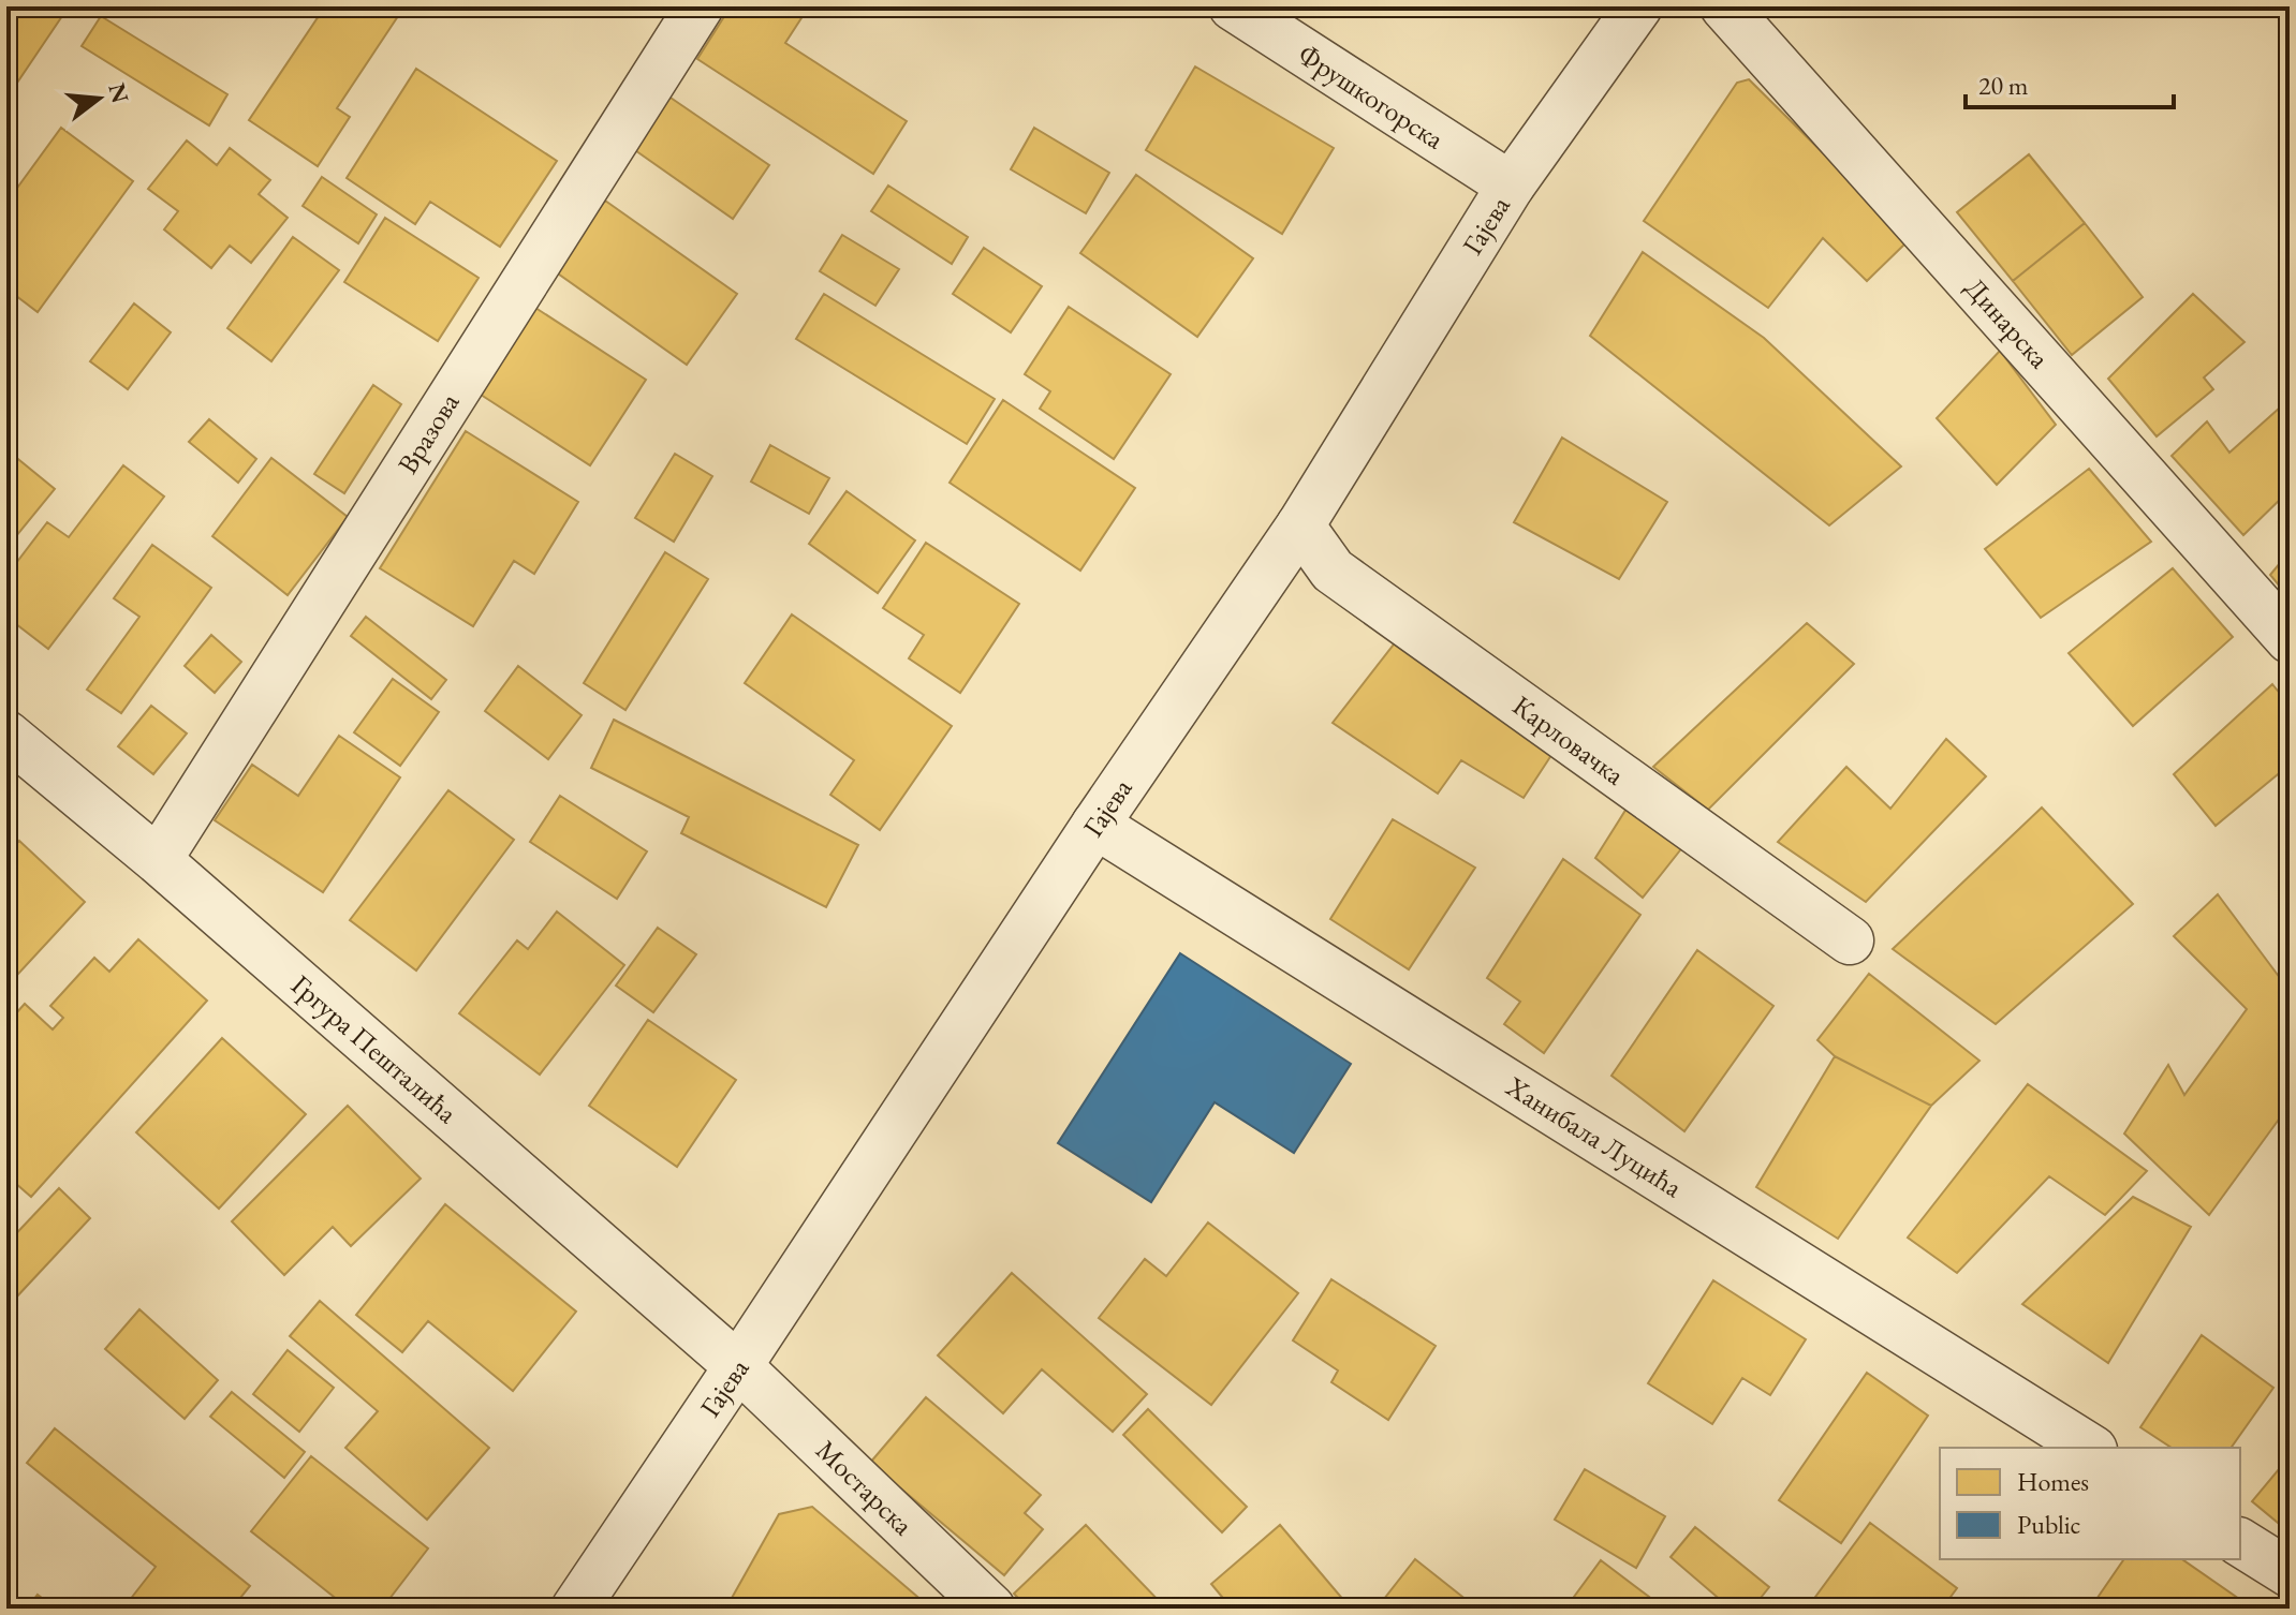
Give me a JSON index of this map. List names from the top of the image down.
{
  "streets": {
    "street": [
      "Фрушкогорска",
      "Гајева",
      "Динарска",
      "Вразова",
      "Карловачка",
      "Гргура Пешталића",
      "Ханибала Луцића",
      "Мостарска"
    ]
  },
  "crossings": [
    ["Фрушкогорска", "Гајева"],
    ["Гајева", "Карловачка"],
    ["Гајева", "Гргура Пешталића"],
    ["Гајева", "Ханибала Луцића"],
    ["Гајева", "Мостарска"],
    ["Вразова", "Гргура Пешталића"],
    ["Гргура Пешталића", "Мостарска"]
  ],
  "legend": ["Homes", "Public"],
  "scale_bar": "20 m",
  "north": "right"
}
